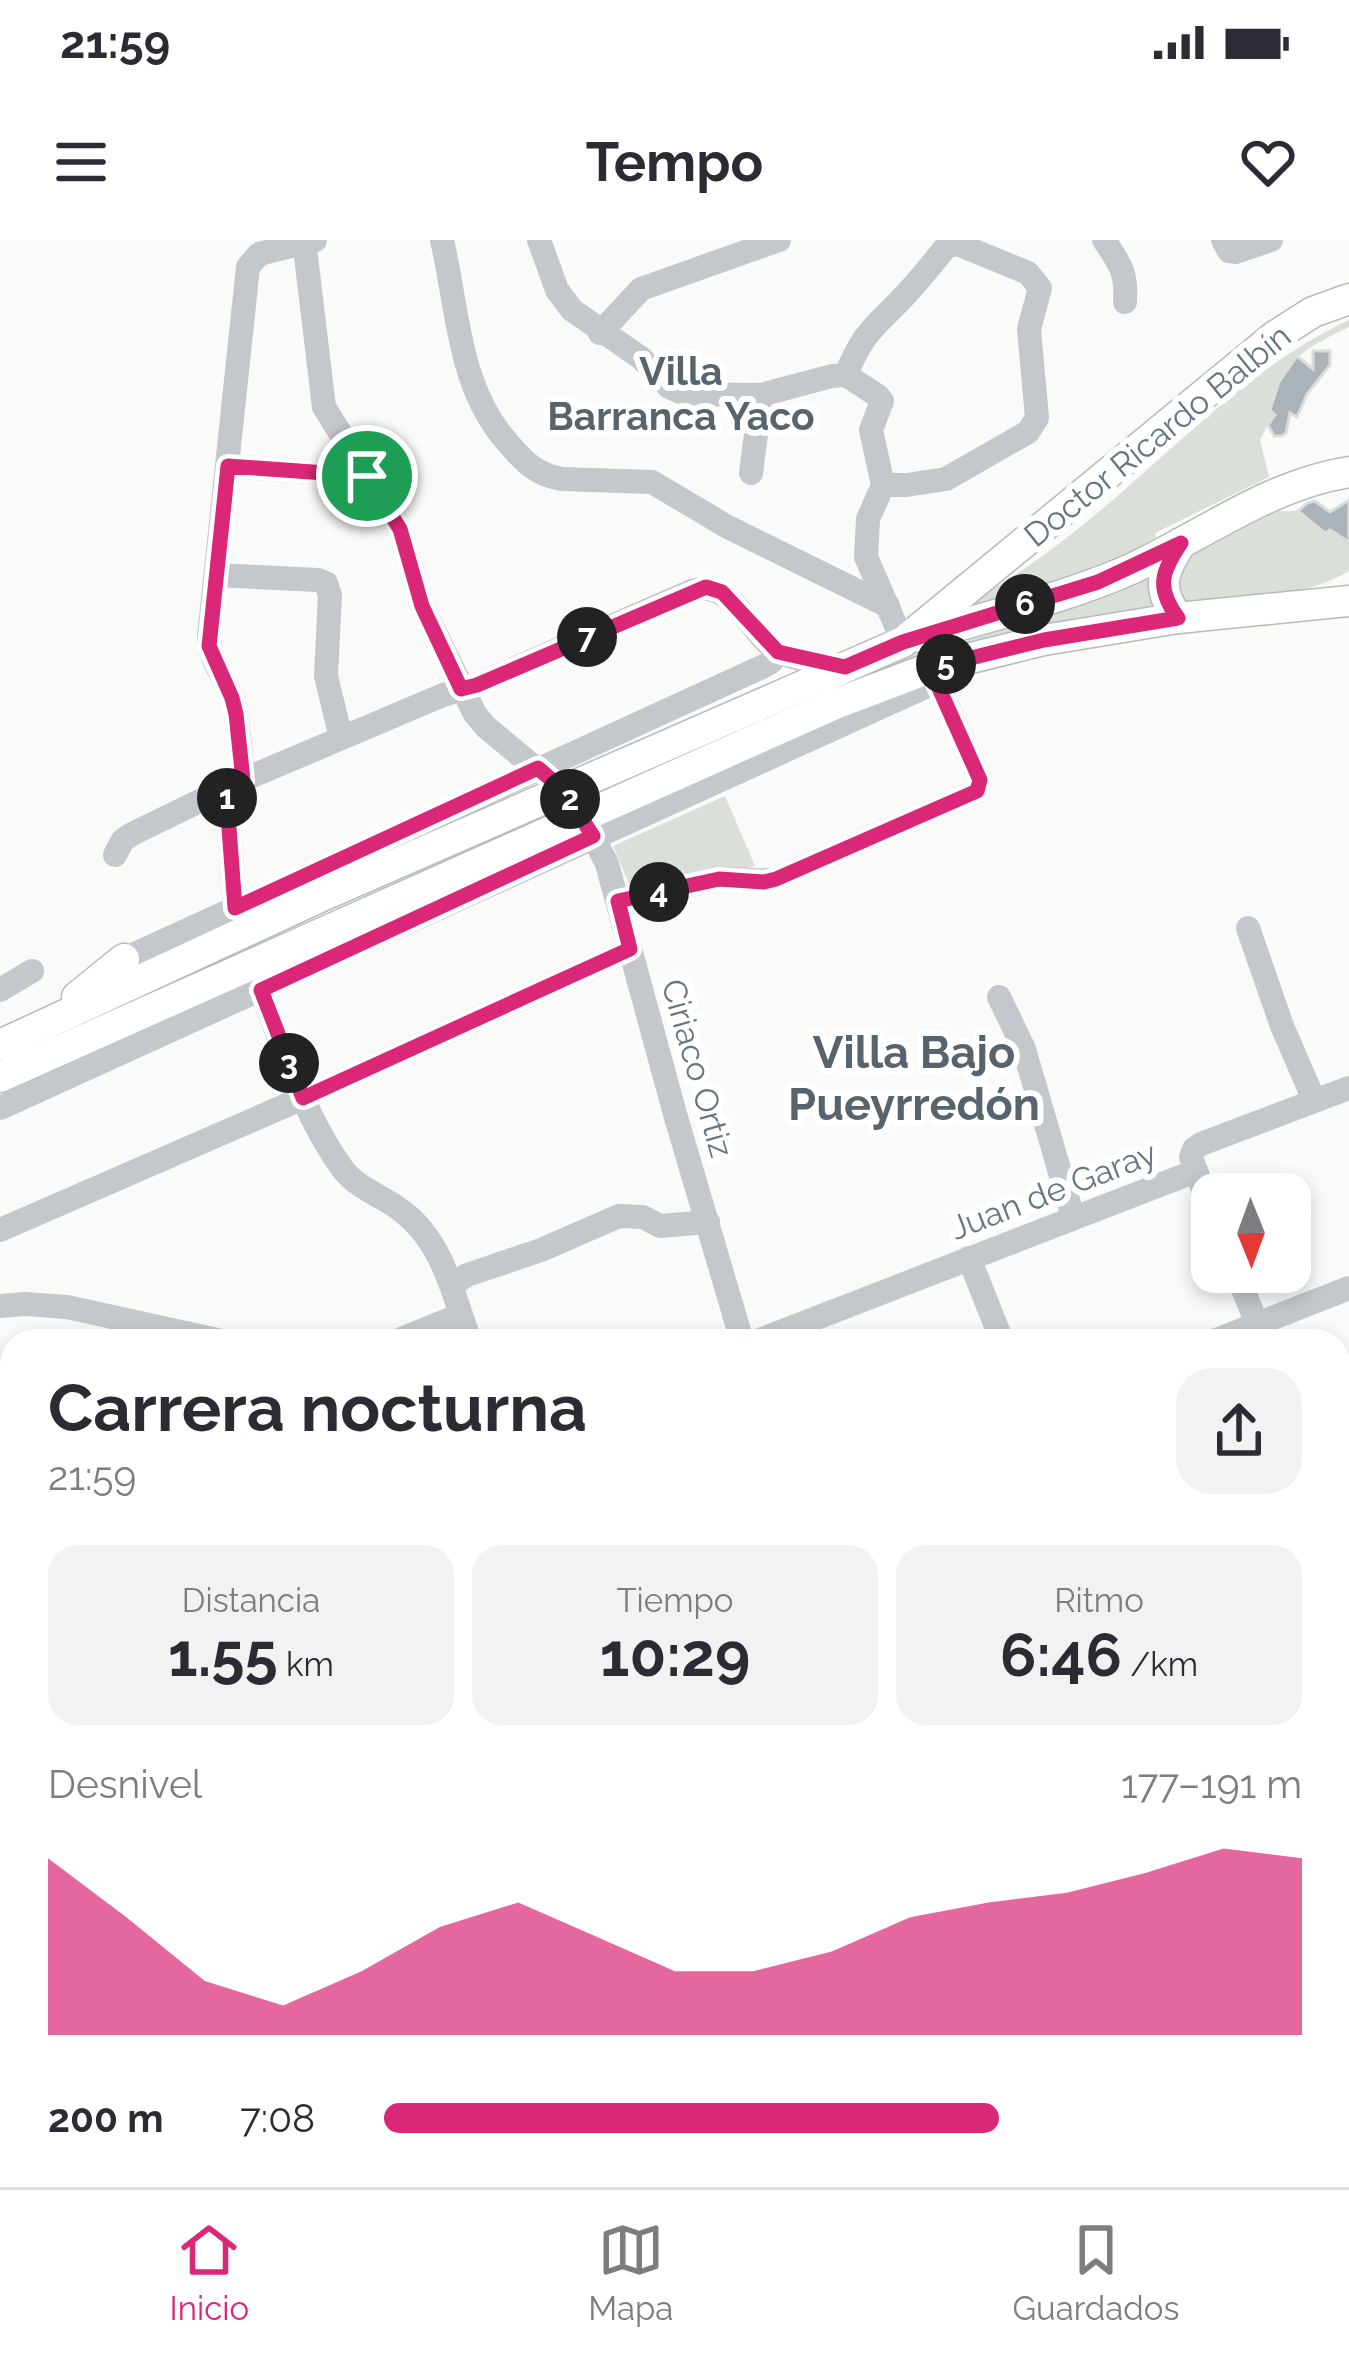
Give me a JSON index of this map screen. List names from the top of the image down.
{
  "streets": {
    "main road": ["Doctor Ricardo Balbín"],
    "street": ["Ciriaco Ortiz", "Juan de Garay"]
  },
  "crossings": [
    ["Doctor Ricardo Balbín", "Ciriaco Ortiz"]
  ],
  "districts": ["Villa Barranca Yaco", "Villa Bajo Pueyrredón"],
  "north": "bottom",
  "page": {
    "status": "21:59",
    "header": "Tempo",
    "pins": [
      "6",
      "7",
      "5",
      "1",
      "2",
      "4",
      "3"
    ],
    "heading": ["Carrera nocturna", "21:59"],
    "stats": [
      ["Distancia", "1.55 km"],
      ["Tiempo", "10:29"],
      ["Ritmo", "6:46 /km"]
    ],
    "chart": ["Desnivel", "177–191 m"],
    "list": [
      {
        "name": "200 m",
        "note": "7:08"
      }
    ],
    "tabs": ["Inicio", "Mapa", "Guardados"]
  }
}
